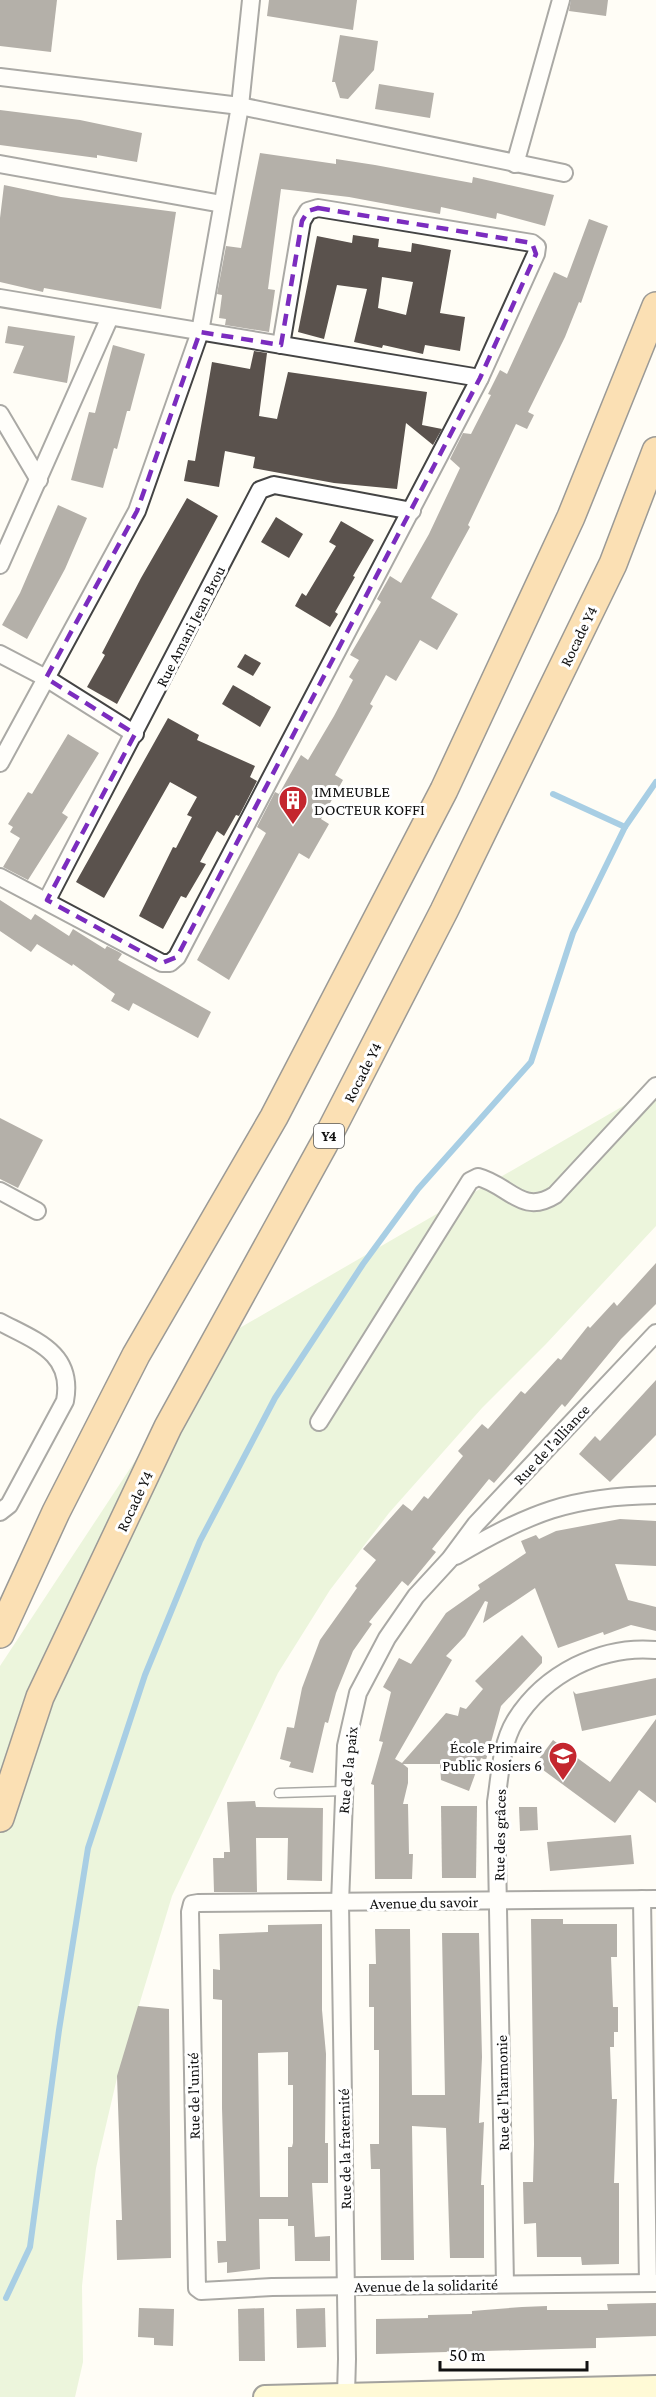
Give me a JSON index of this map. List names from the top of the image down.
{
  "streets": {
    "highway": ["Rocade Y4", "Y4"],
    "street": [
      "Rue Amani Jean Brou",
      "Rue de l'alliance",
      "Rue de la paix",
      "Rue des grâces",
      "Avenue du savoir",
      "Rue de l'harmonie",
      "Rue de l'unité",
      "Rue de la fraternité",
      "Avenue de la solidarité"
    ]
  },
  "crossings": [
    ["Rue de l'alliance", "Rue de la paix"],
    ["Rue de la paix", "Avenue du savoir"],
    ["Rue de la paix", "Rue de la fraternité"],
    ["Rue des grâces", "Avenue du savoir"],
    ["Rue des grâces", "Rue de l'harmonie"],
    ["Avenue du savoir", "Rue de l'harmonie"],
    ["Avenue du savoir", "Rue de l'unité"],
    ["Avenue du savoir", "Rue de la fraternité"],
    ["Rue de l'harmonie", "Avenue de la solidarité"],
    ["Rue de l'unité", "Avenue de la solidarité"],
    ["Rue de la fraternité", "Avenue de la solidarité"]
  ],
  "places": {
    "building": ["IMMEUBLE DOCTEUR KOFFI"],
    "school or university": ["École Primaire Public Rosiers 6"]
  },
  "scale_bar": "50 m"
}
